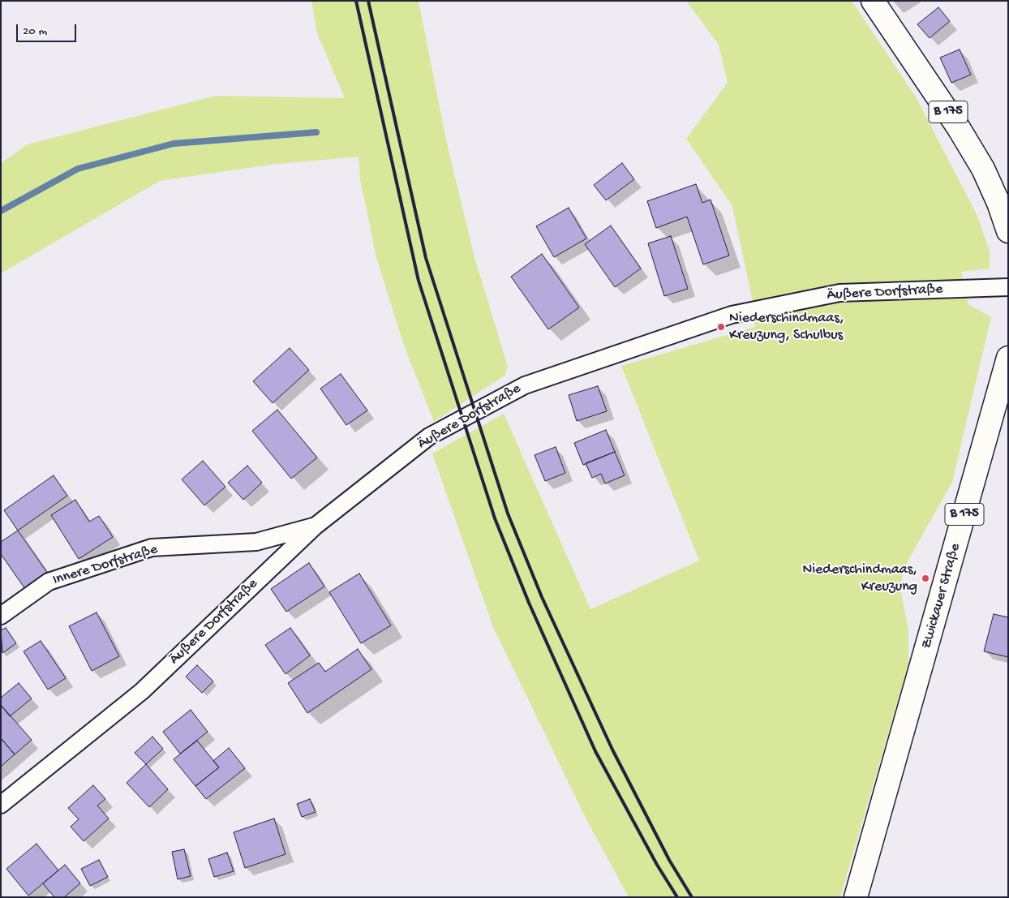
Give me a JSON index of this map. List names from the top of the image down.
{
  "streets": {
    "main road": ["B 175", "Zwickauer Straße"],
    "street": ["Äußere Dorfstraße", "Innere Dorfstraße"]
  },
  "crossings": [
    ["Äußere Dorfstraße", "Innere Dorfstraße"]
  ],
  "places": ["Niederschindmaas, Kreuzung, Schulbus", "Niederschindmaas, Kreuzung"],
  "scale_bar": "20 m"
}
